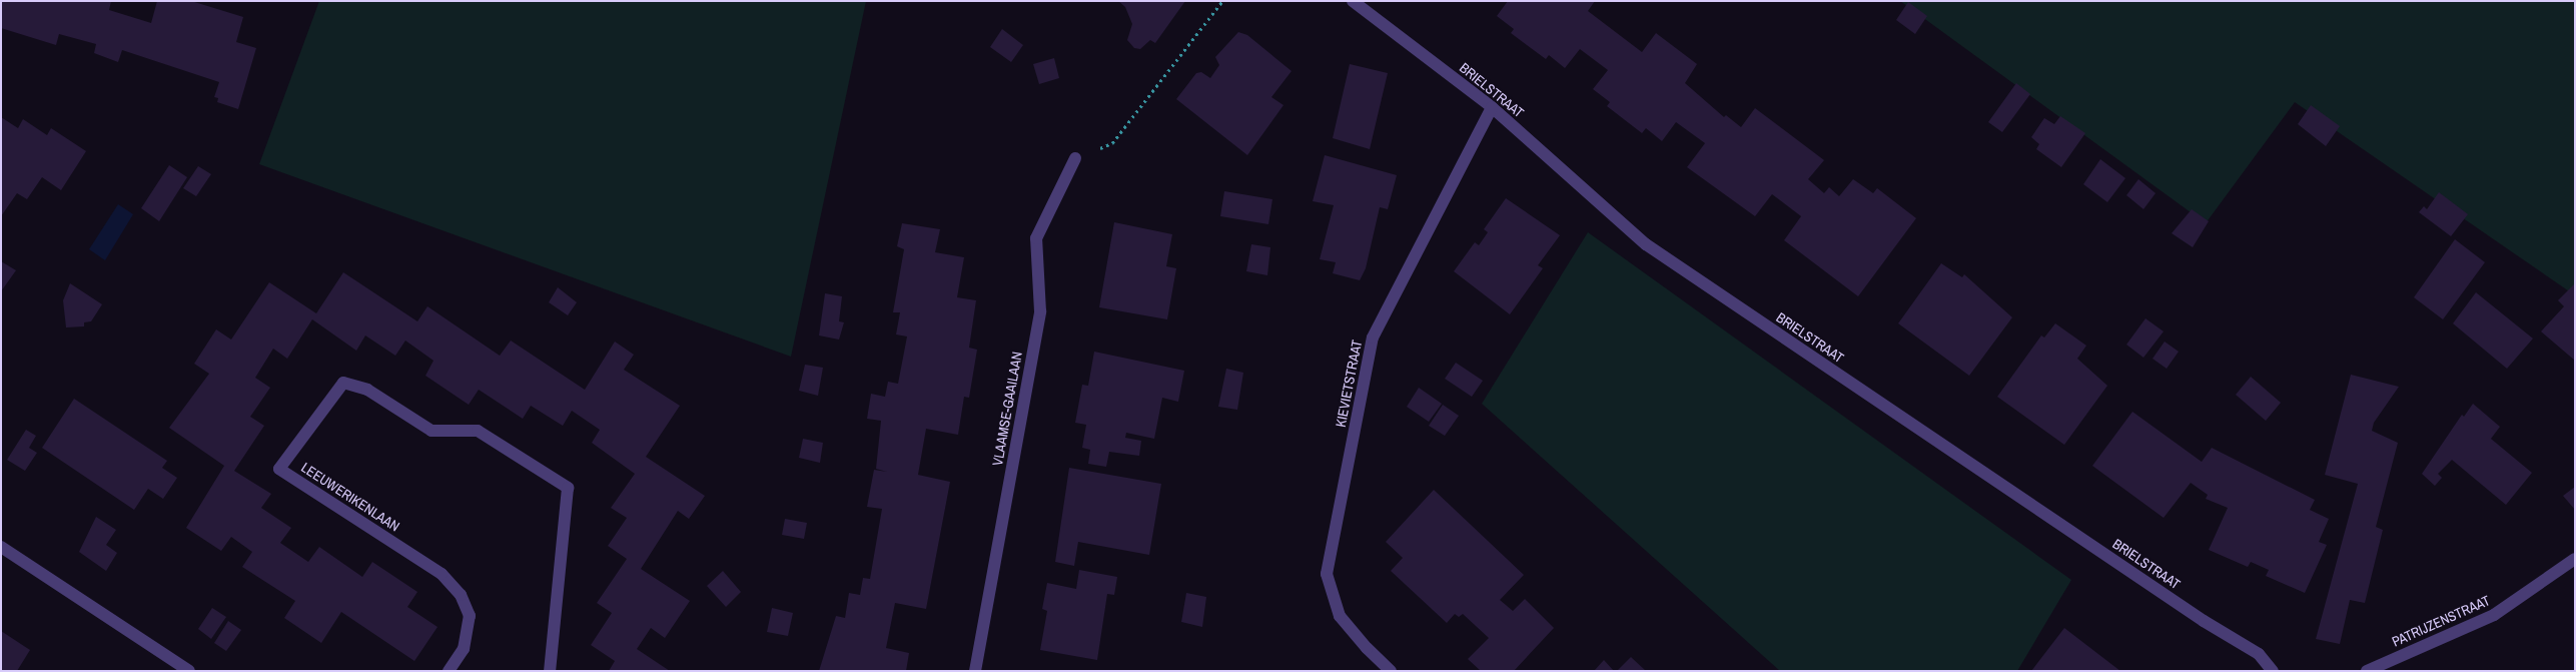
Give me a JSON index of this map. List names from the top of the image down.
{
  "streets": {
    "street": [
      "BRIELSTRAAT",
      "KIEVIETSTRAAT",
      "VLAAMSE-GAAILAAN",
      "LEEUWERIKENLAAN",
      "PATRIJZENSTRAAT"
    ]
  },
  "crossings": [
    ["BRIELSTRAAT", "KIEVIETSTRAAT"]
  ]
}
